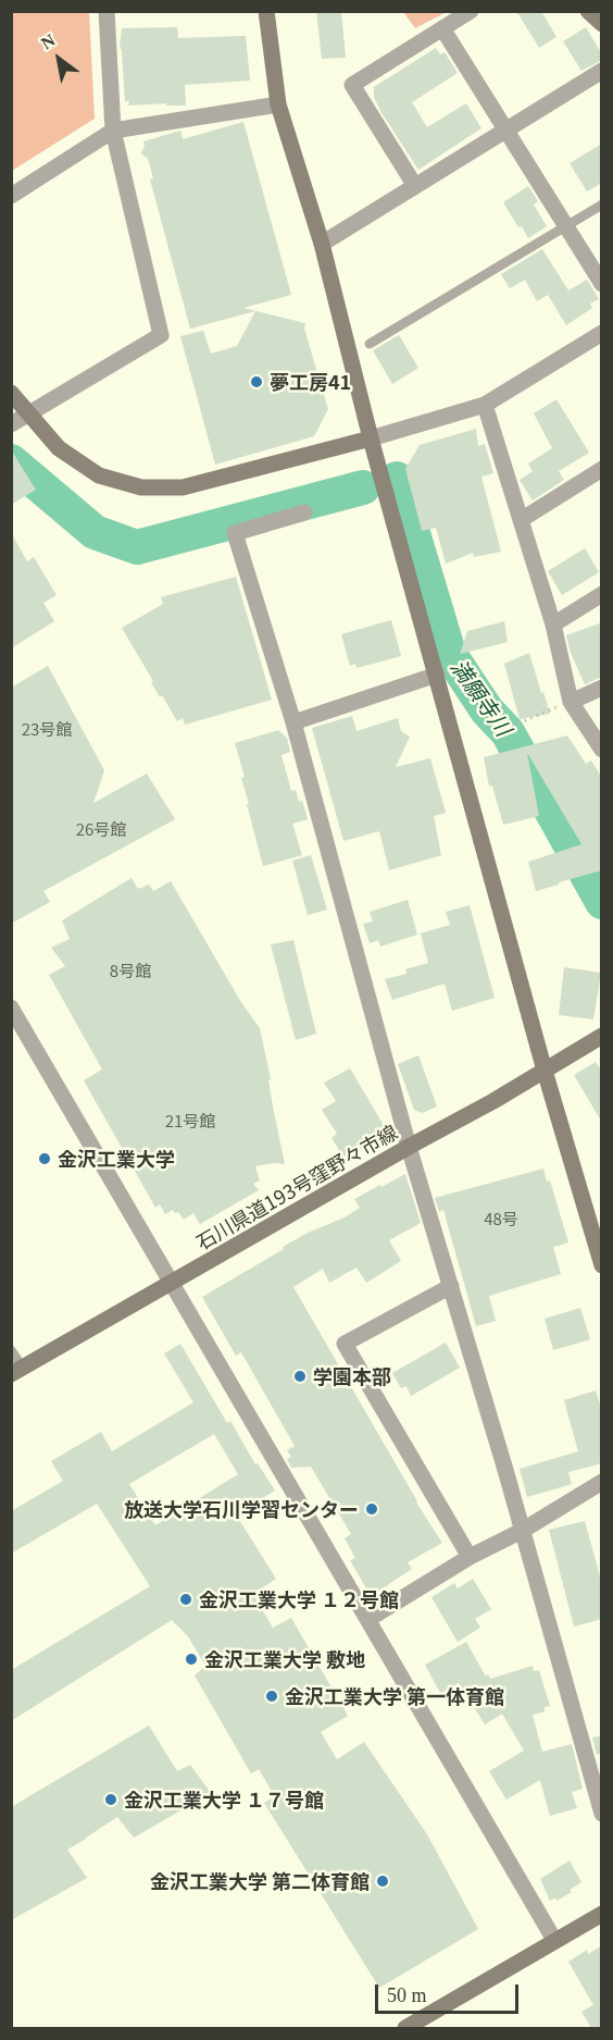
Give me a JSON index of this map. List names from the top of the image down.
{
  "streets": {
    "street": ["石川県道193号窪野々市線"]
  },
  "water": ["満願寺川"],
  "places": [
    "夢工房41",
    "金沢工業大学",
    "学園本部",
    "放送大学石川学習センター",
    "金沢工業大学 １２号館",
    "金沢工業大学 敷地",
    "金沢工業大学 第一体育館",
    "金沢工業大学 １７号館",
    "金沢工業大学 第二体育館"
  ],
  "house_numbers": [
    "23号館",
    "26号館",
    "8号館",
    "21号館",
    "48号"
  ],
  "scale_bar": "50 m",
  "north": "top left"
}
